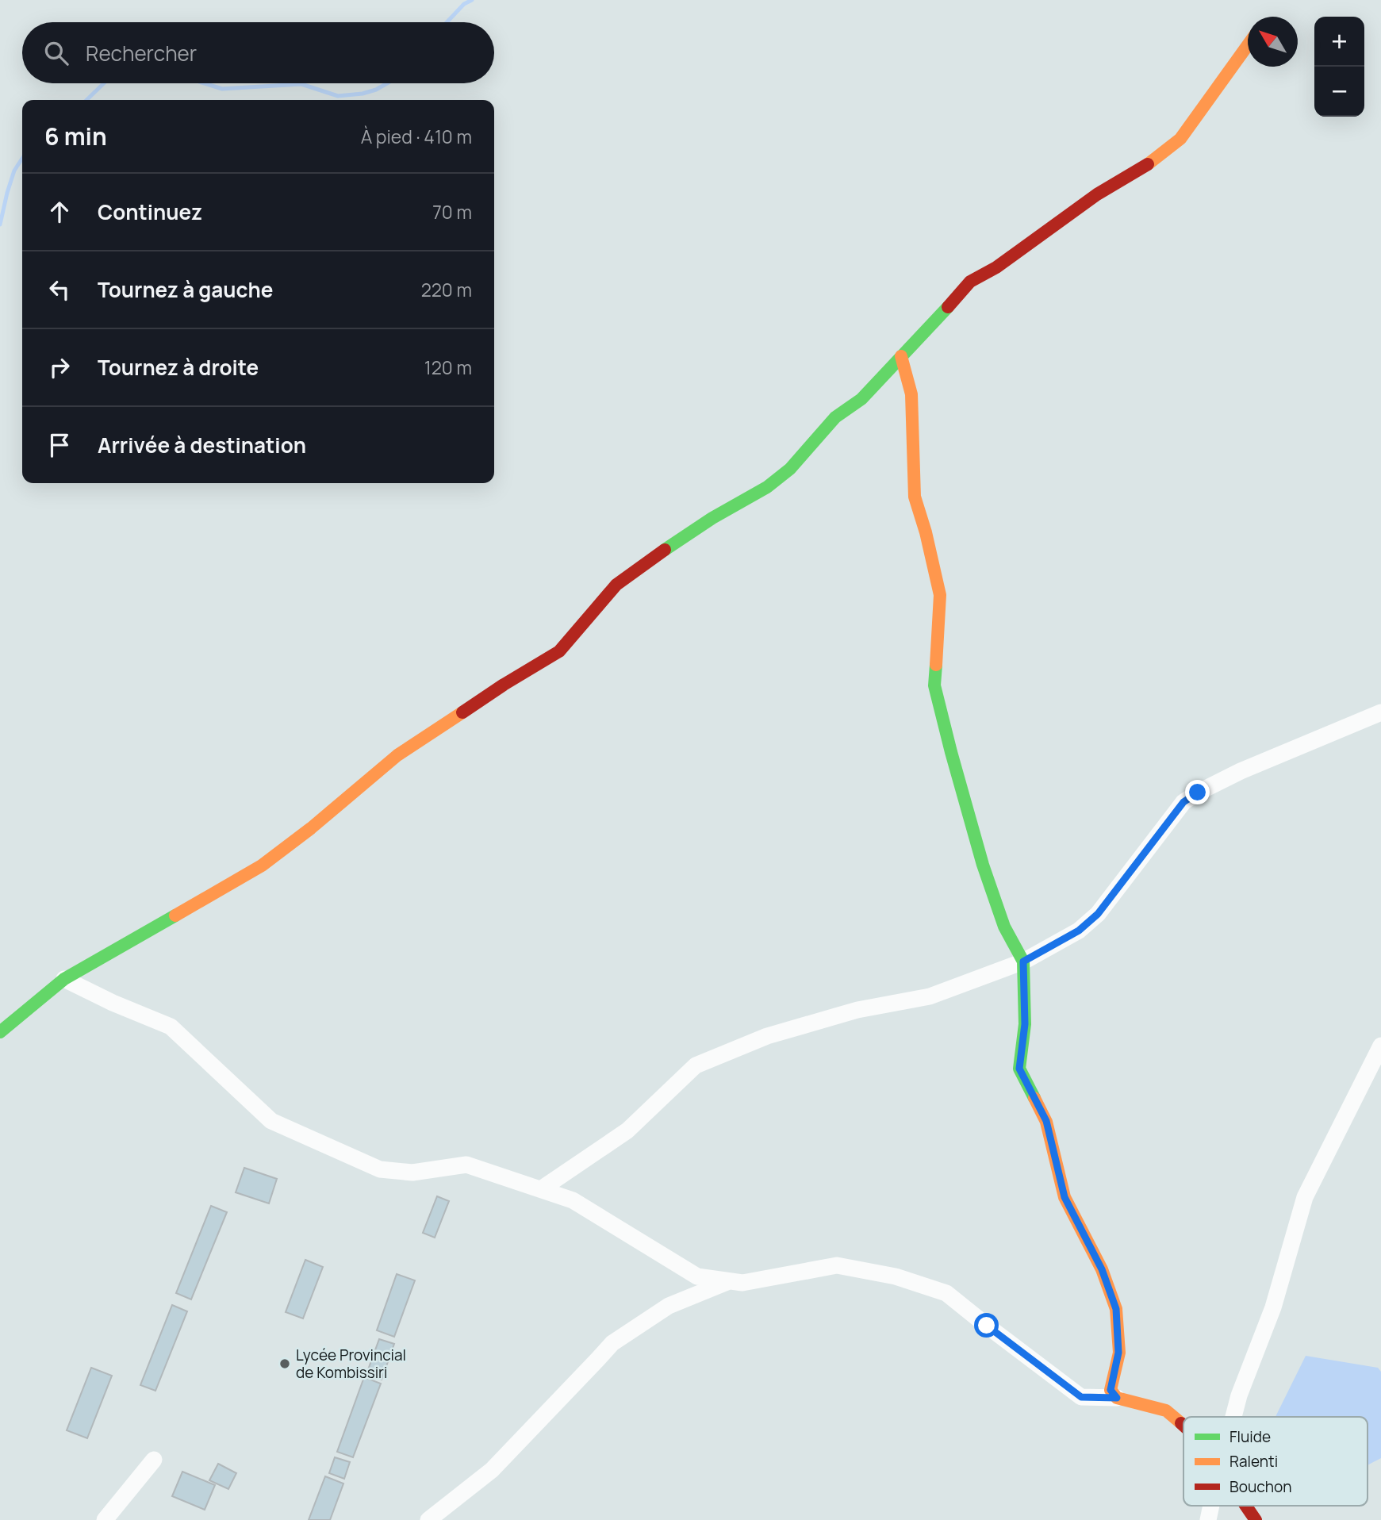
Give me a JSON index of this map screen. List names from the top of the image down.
{
  "places": ["Lycée Provincial de Kombissiri"],
  "legend": ["Fluide", "Ralenti", "Bouchon"],
  "north": "top left",
  "page": {
    "map_buttons": ["+", "−"],
    "search": "Rechercher",
    "heading": ["6 min", "À pied · 410 m"],
    "list": [
      ["Continuez", "70 m"],
      ["Tournez à gauche", "220 m"],
      ["Tournez à droite", "120 m"],
      "Arrivée à destination"
    ]
  }
}
